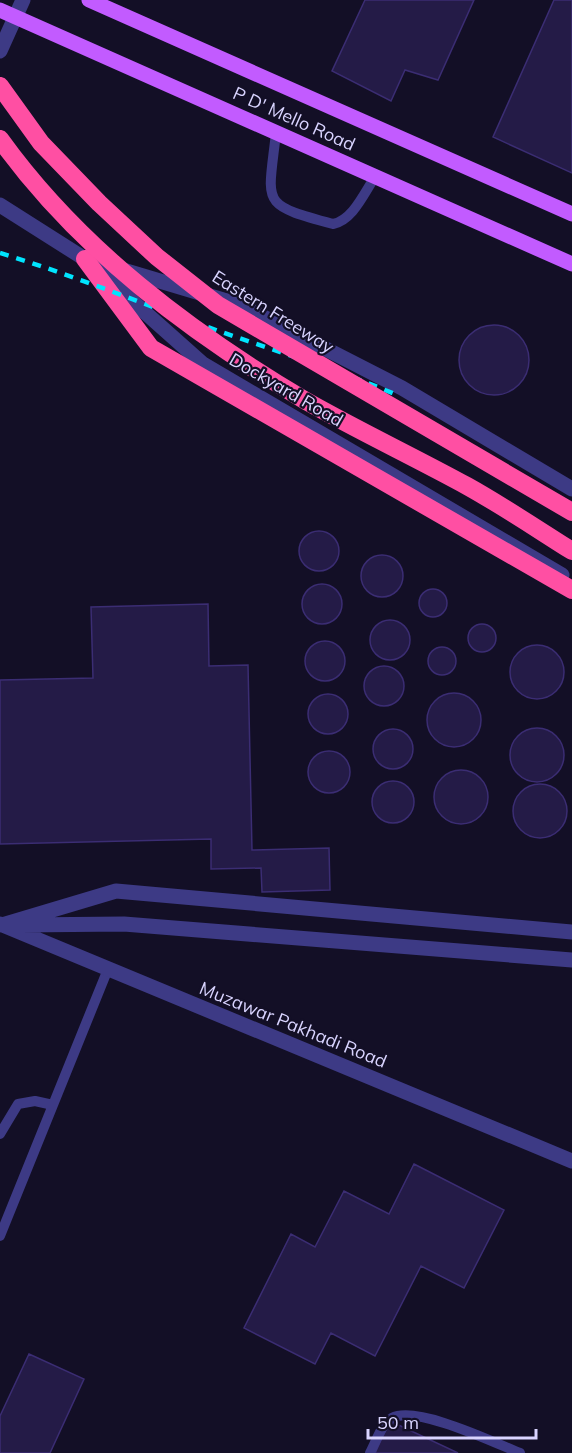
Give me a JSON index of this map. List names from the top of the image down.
{
  "streets": {
    "highway": ["Eastern Freeway"],
    "main road": ["P D' Mello Road"],
    "street": ["Dockyard Road", "Muzawar Pakhadi Road"]
  },
  "scale_bar": "50 m"
}
